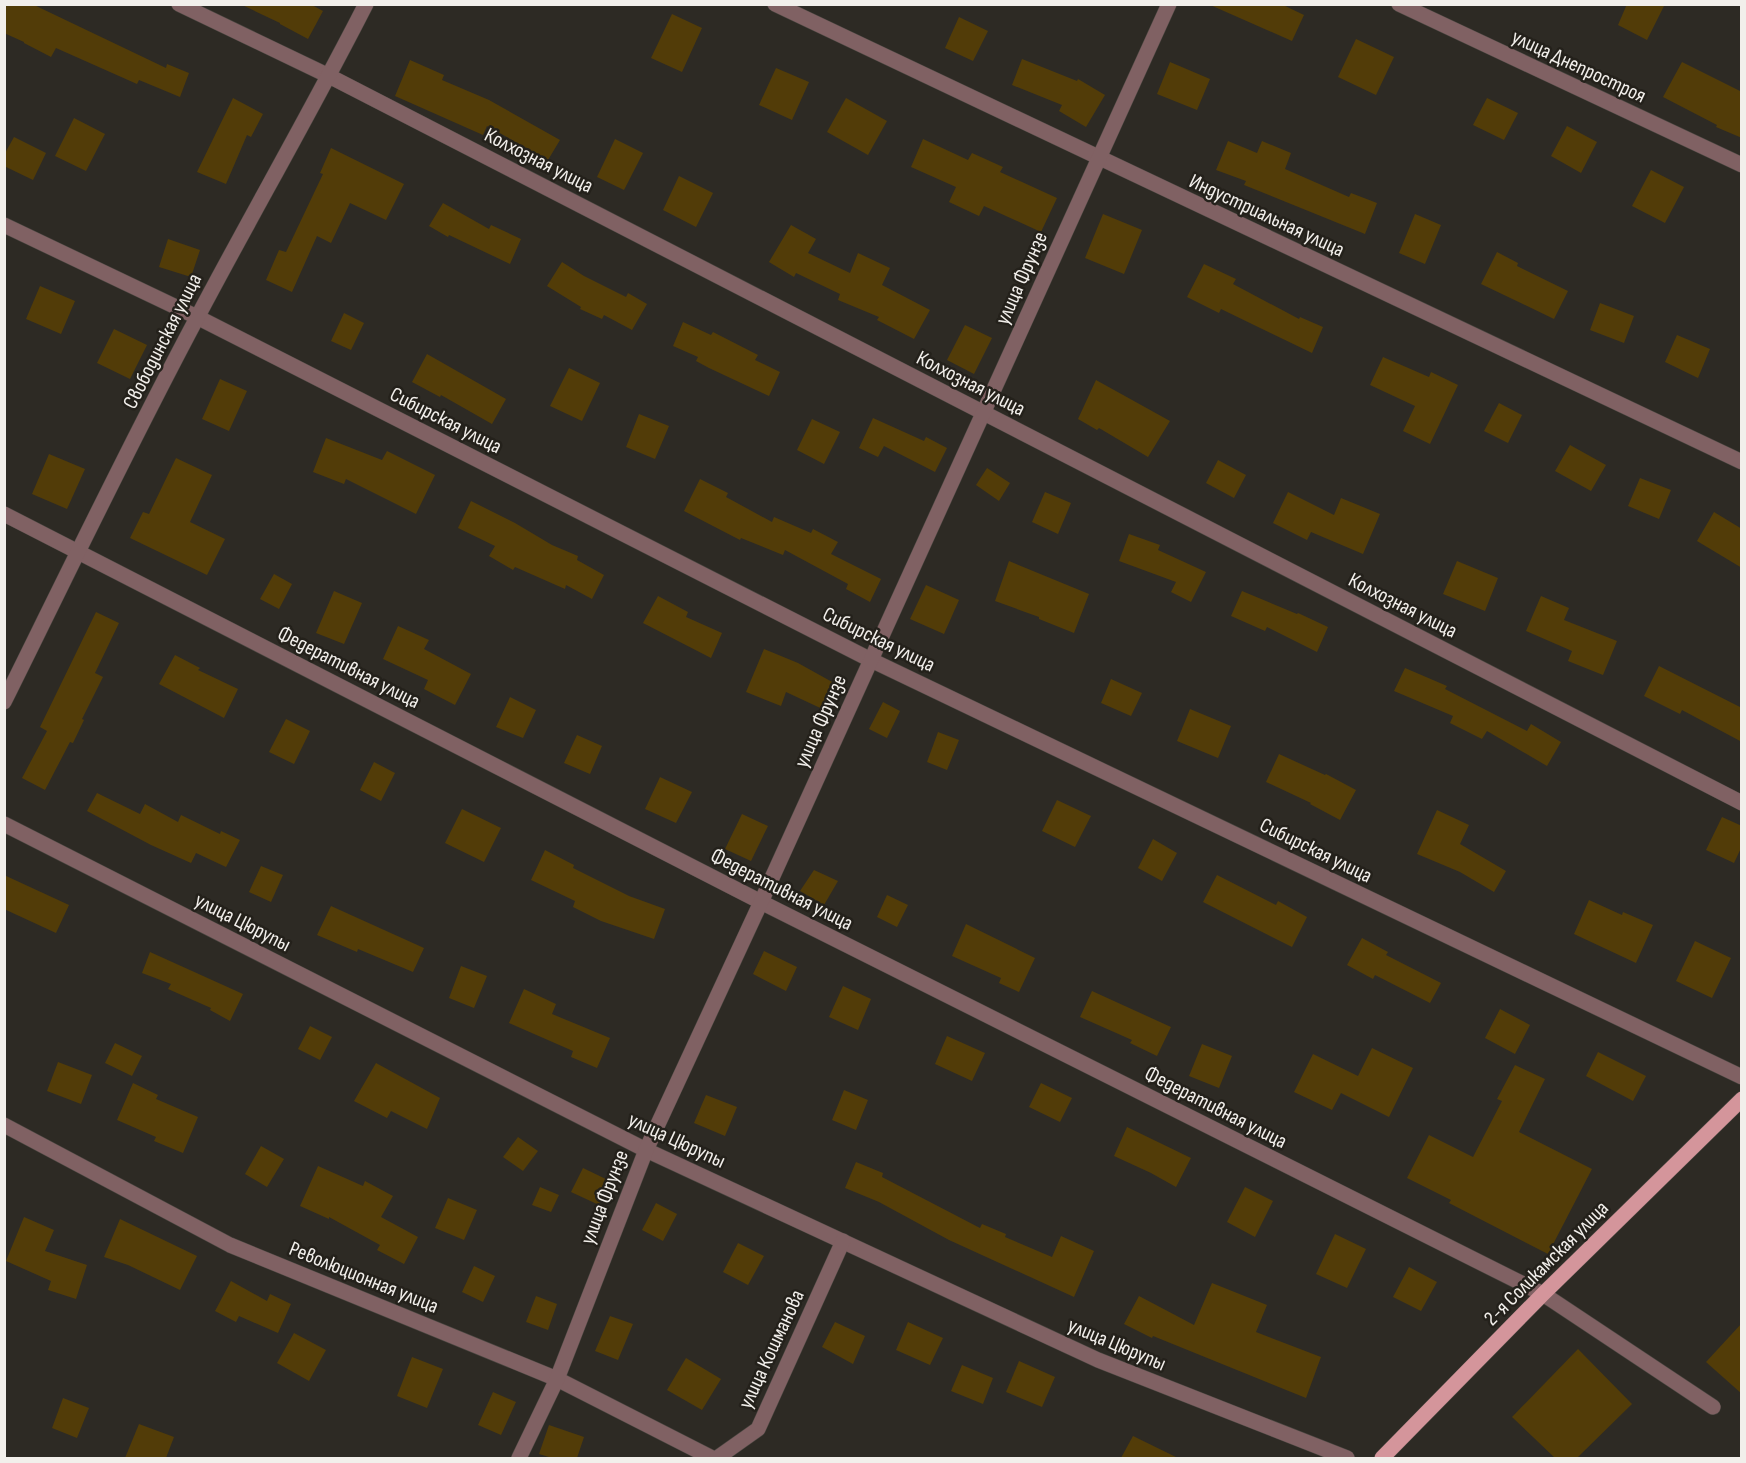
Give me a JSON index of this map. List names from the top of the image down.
{
  "streets": {
    "main road": ["2-я Соликамская улица"],
    "street": [
      "улица Днепростроя",
      "Колхозная улица",
      "Индустриальная улица",
      "улица Фрунзе",
      "Свободинская улица",
      "Сибирская улица",
      "Федеративная улица",
      "улица Цюрупы",
      "Революционная улица",
      "улица Кошманова"
    ]
  },
  "crossings": [
    ["Колхозная улица", "улица Фрунзе"],
    ["Колхозная улица", "Свободинская улица"],
    ["Индустриальная улица", "улица Фрунзе"],
    ["улица Фрунзе", "Сибирская улица"],
    ["улица Фрунзе", "Федеративная улица"],
    ["улица Фрунзе", "улица Цюрупы"],
    ["улица Фрунзе", "Революционная улица"],
    ["Свободинская улица", "Сибирская улица"],
    ["Свободинская улица", "Федеративная улица"],
    ["Федеративная улица", "2-я Соликамская улица"],
    ["улица Цюрупы", "улица Кошманова"]
  ]
}
